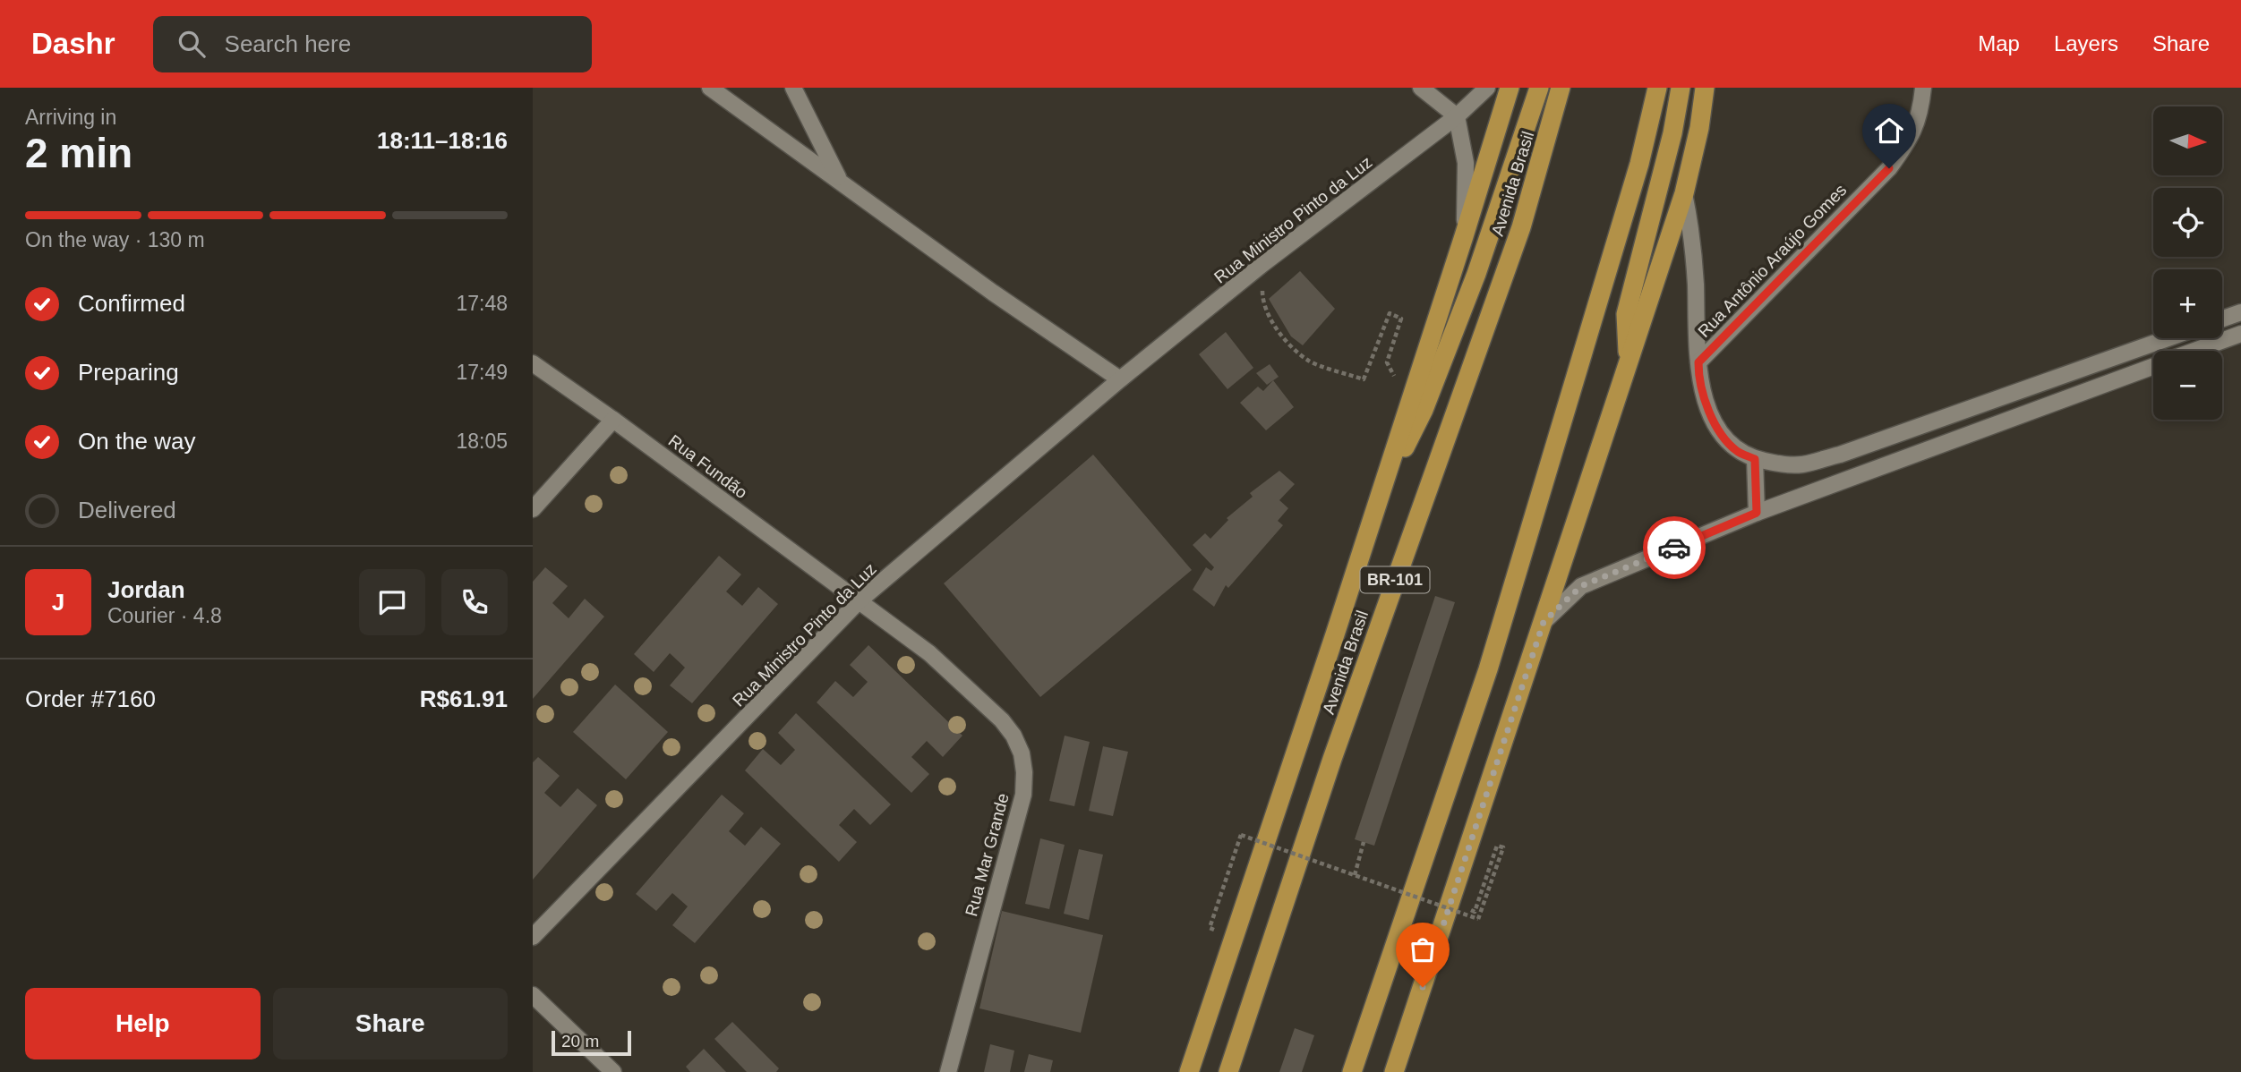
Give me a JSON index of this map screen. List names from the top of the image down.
{
  "streets": {
    "highway": ["Avenida Brasil", "BR-101"],
    "street": [
      "Rua Ministro Pinto da Luz",
      "Rua Antônio Araújo Gomes",
      "Rua Fundão",
      "Rua Mar Grande"
    ]
  },
  "crossings": [
    ["Avenida Brasil", "BR-101"],
    ["Rua Ministro Pinto da Luz", "Rua Fundão"],
    ["Rua Ministro Pinto da Luz", "Rua Mar Grande"],
    ["Rua Fundão", "Rua Mar Grande"]
  ],
  "scale_bar": "20 m",
  "north": "right",
  "page": {
    "header": "Dashr",
    "search": "Search here",
    "nav": ["Map", "Layers", "Share"],
    "heading": ["2 min", "Arriving in", "18:11–18:16"],
    "panel": [
      "Jordan",
      "Courier · 4.8",
      "Order #7160",
      "R$61.91"
    ],
    "map_buttons": ["+", "−"],
    "bar": "On the way · 130 m",
    "list": [
      ["Confirmed", "17:48"],
      ["Preparing", "17:49"],
      ["On the way", "18:05"],
      "Delivered"
    ],
    "round": "J",
    "buttons": ["Help", "Share"],
    "scale": "20 m"
  }
}
